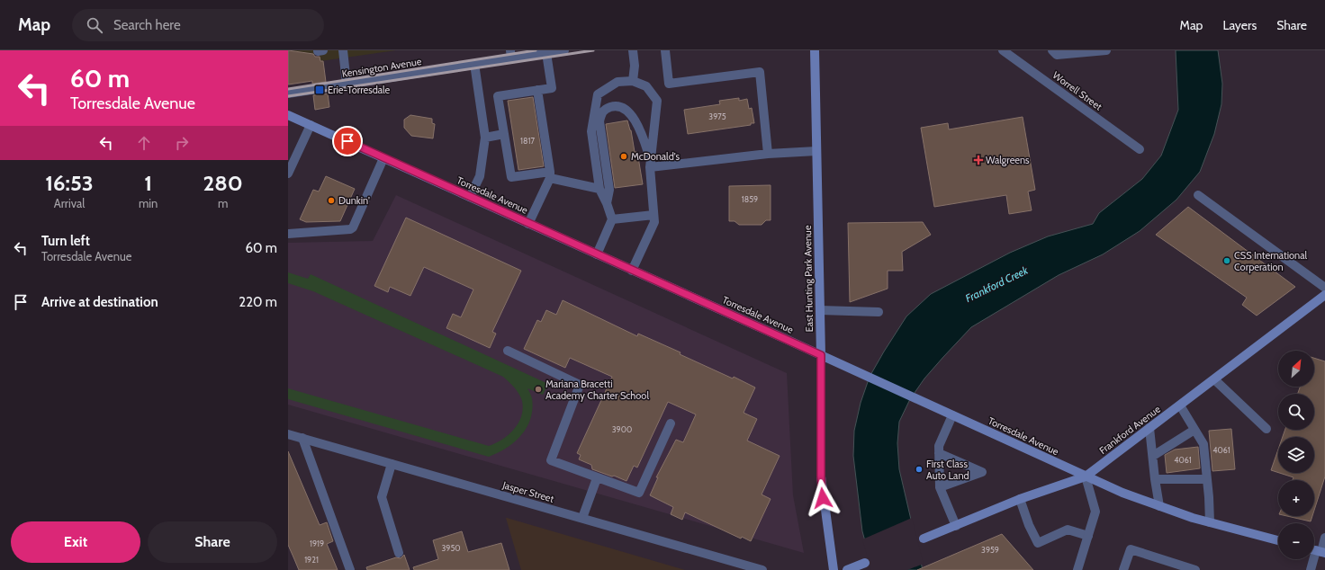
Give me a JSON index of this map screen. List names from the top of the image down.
{
  "streets": {
    "main road": ["Torresdale Avenue", "East Hunting Park Avenue", "Frankford Avenue"],
    "street": ["Kensington Avenue", "Worrell Street", "Jasper Street"]
  },
  "crossings": [
    ["Torresdale Avenue", "East Hunting Park Avenue"],
    ["Torresdale Avenue", "Frankford Avenue"]
  ],
  "water": ["Frankford Creek"],
  "places": {
    "transit": ["Erie-Torresdale"],
    "other": [
      "McDonald's",
      "Dunkin'",
      "CSS International Corperation",
      "Mariana Bracetti Academy Charter School",
      "First Class Auto Land"
    ],
    "health": ["Walgreens"]
  },
  "house_numbers": [
    "3975",
    "1817",
    "1859",
    "3900",
    "4061",
    "4061",
    "1919",
    "3950",
    "3959",
    "1921"
  ],
  "north": "top right",
  "page": {
    "header": "Map",
    "search": "Search here",
    "nav": ["Map", "Layers", "Share"],
    "turn": ["60 m", "Torresdale Avenue"],
    "eta": [
      "16:53",
      "Arrival",
      "1",
      "min",
      "280",
      "m"
    ],
    "list": [
      {
        "name": "Turn left",
        "note": "Torresdale Avenue",
        "value": "60 m"
      },
      {
        "name": "Arrive at destination",
        "value": "220 m"
      }
    ],
    "map_buttons": ["+", "−"],
    "buttons": ["Exit", "Share"]
  }
}
